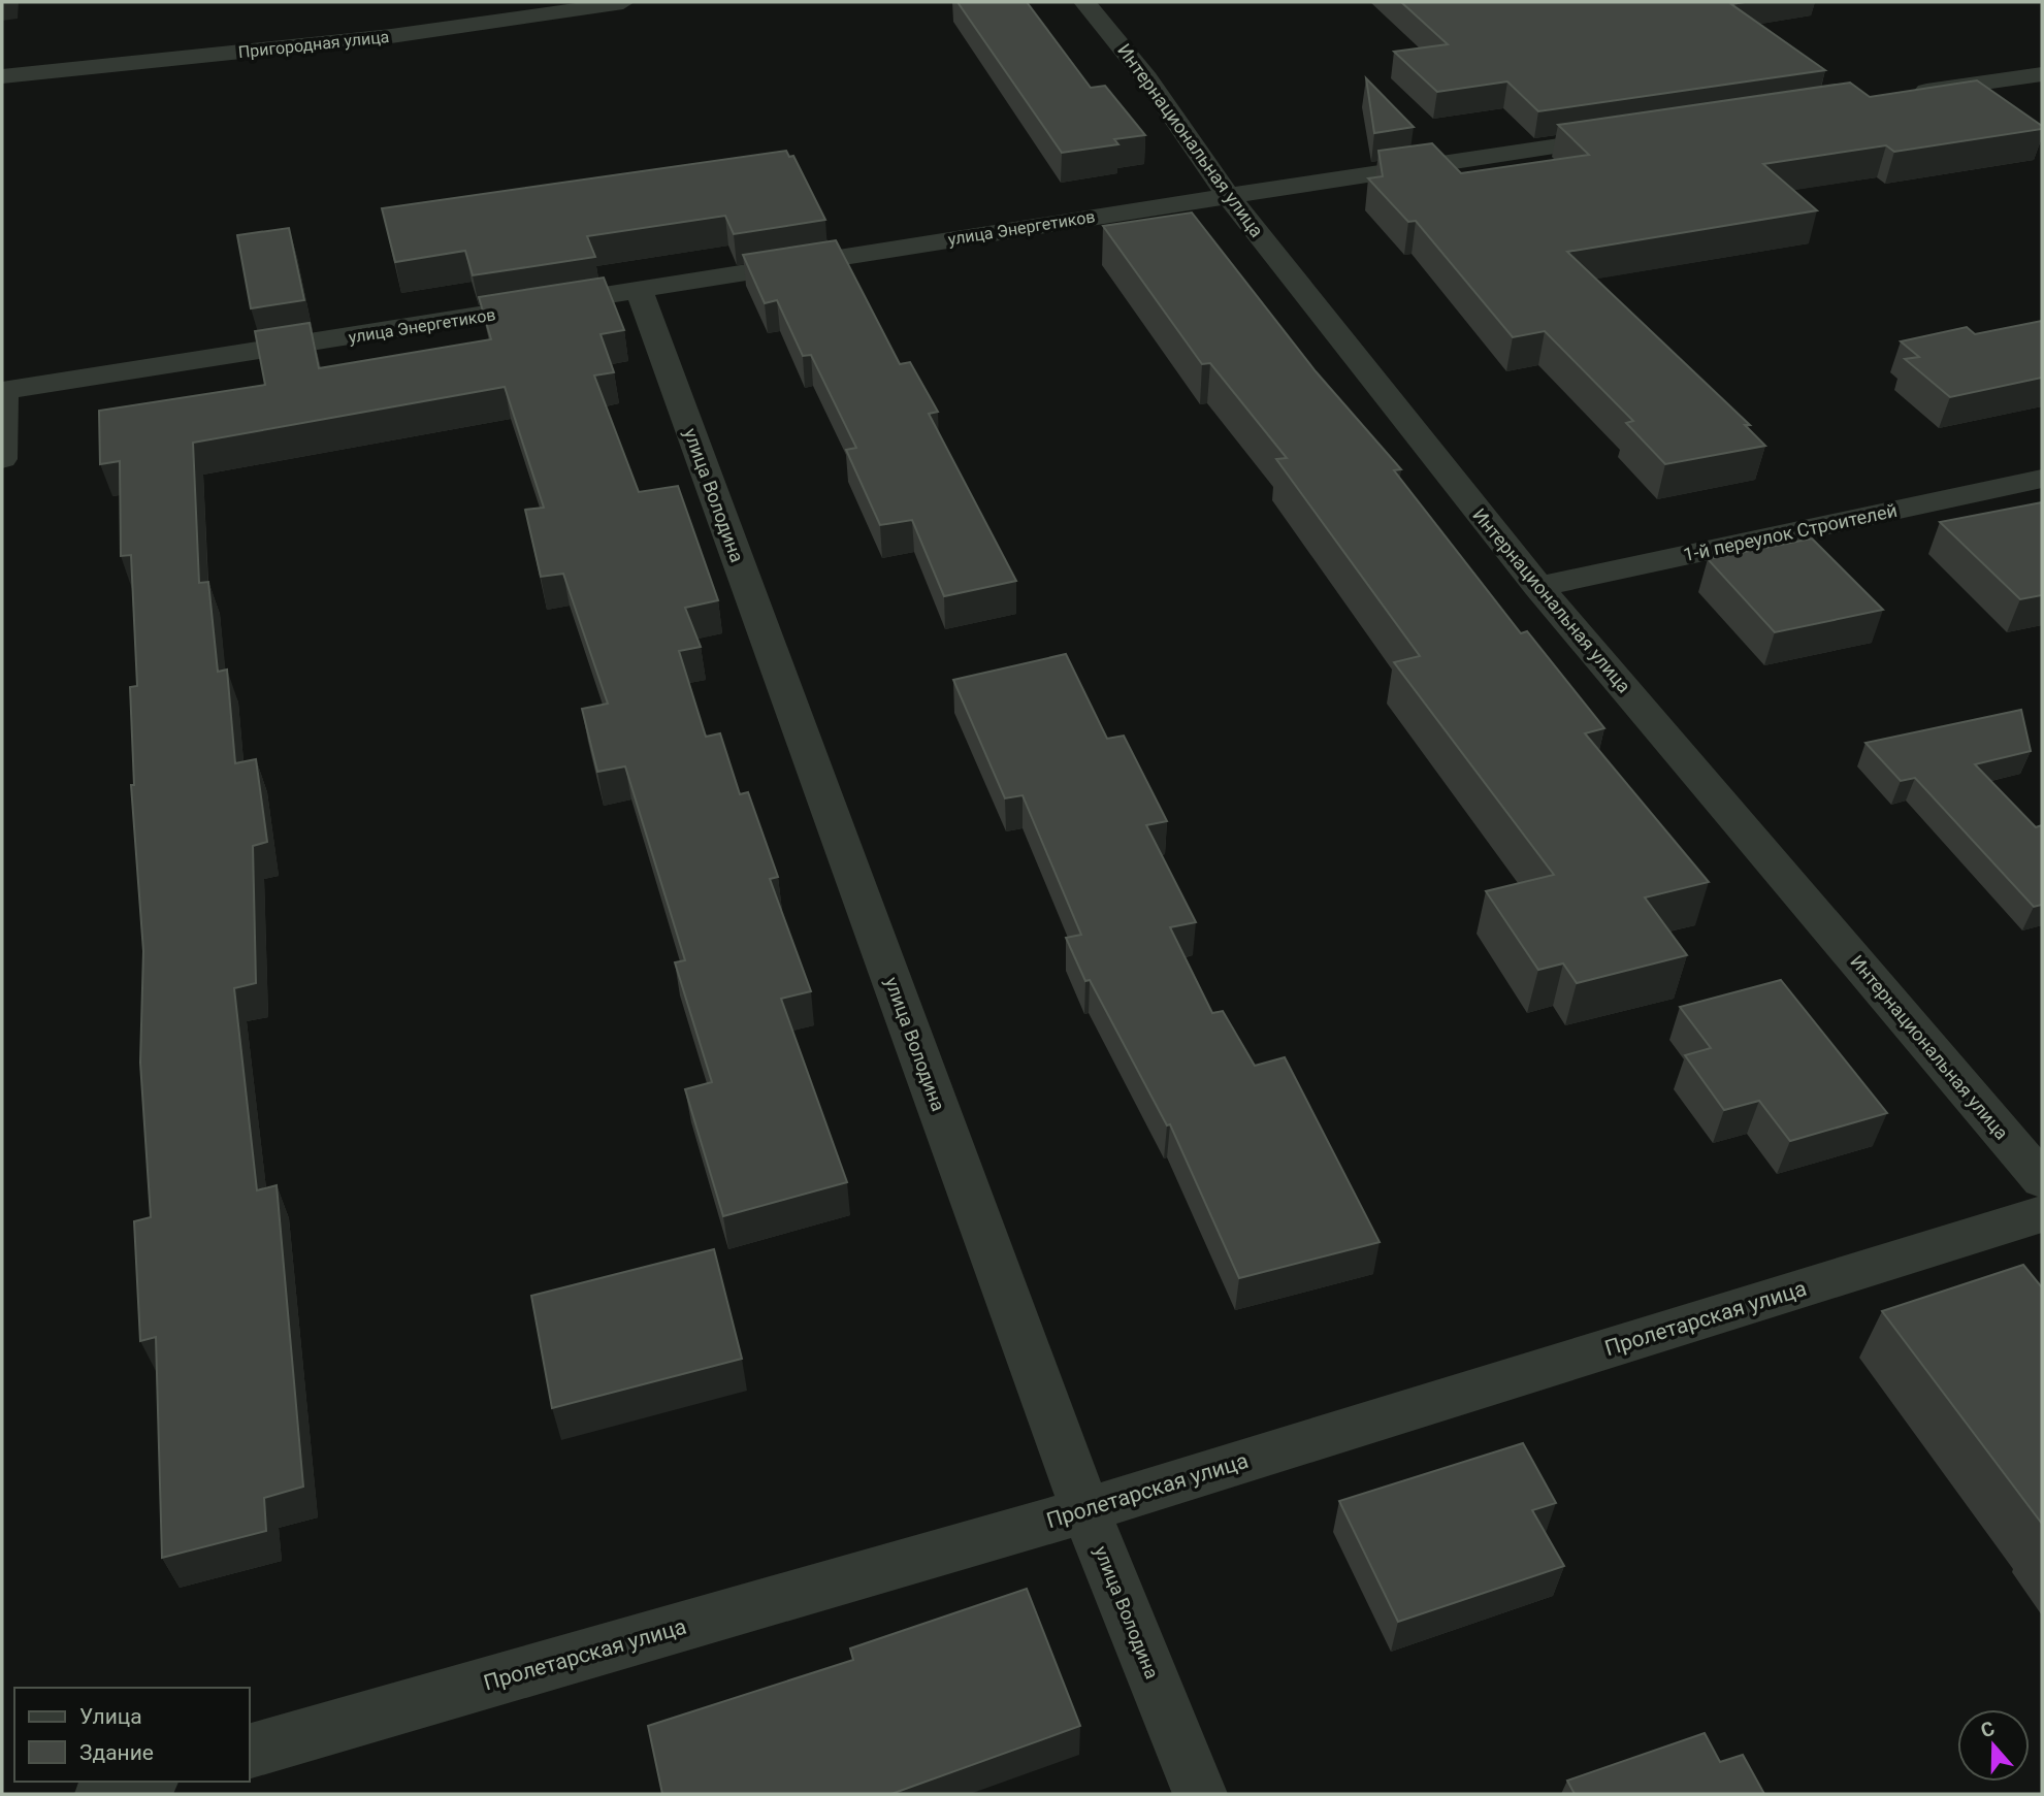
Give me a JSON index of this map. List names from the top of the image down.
{
  "streets": {
    "street": [
      "Пригородная улица",
      "Интернациональная улица",
      "улица Энергетиков",
      "улица Володина",
      "1-й переулок Строителей",
      "Пролетарская улица"
    ]
  },
  "crossings": [
    ["Интернациональная улица", "улица Энергетиков"],
    ["Интернациональная улица", "1-й переулок Строителей"],
    ["улица Энергетиков", "улица Володина"],
    ["улица Володина", "Пролетарская улица"]
  ],
  "legend": ["Улица", "Здание"],
  "north": "top"
}
